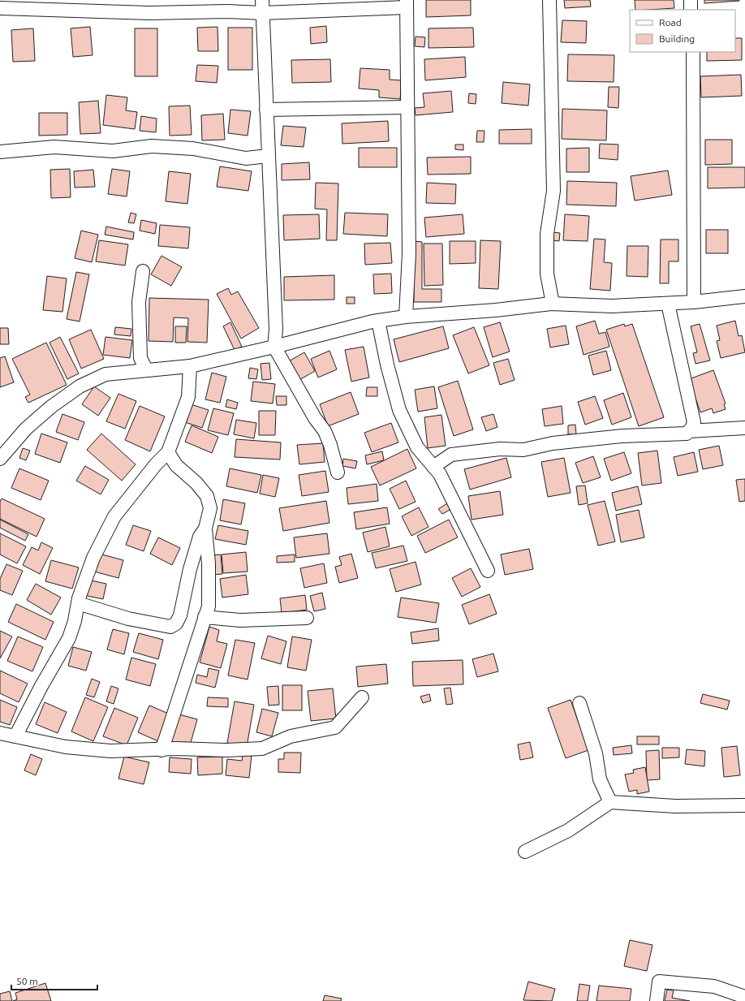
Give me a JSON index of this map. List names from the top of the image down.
{
  "legend": ["Road", "Building"],
  "scale_bar": "50 m"
}
